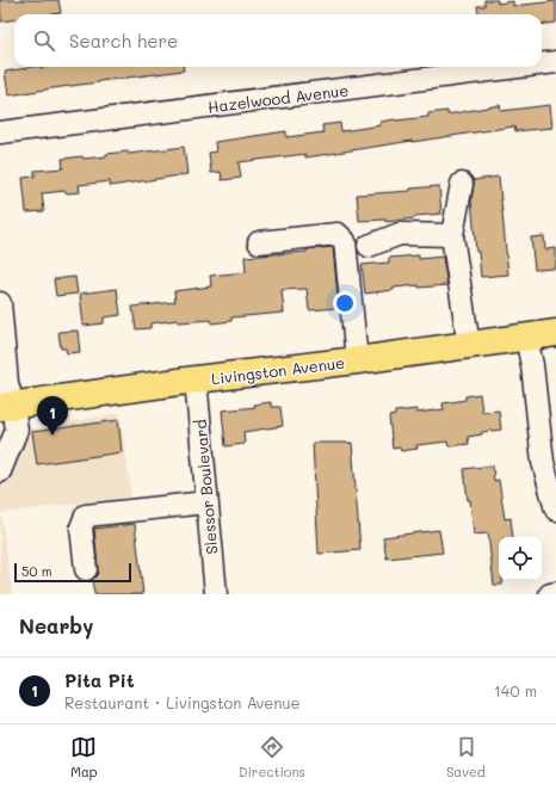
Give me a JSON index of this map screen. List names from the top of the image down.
{
  "streets": {
    "main road": ["Livingston Avenue"],
    "street": ["Hazelwood Avenue", "Slessor Boulevard"]
  },
  "crossings": [
    ["Livingston Avenue", "Slessor Boulevard"]
  ],
  "scale_bar": "50 m",
  "page": {
    "search": "Search here",
    "pins": "1",
    "scale": "50 m",
    "heading": "Nearby",
    "list": [
      {
        "mark": "1",
        "name": "Pita Pit",
        "note": "Restaurant · Livingston Avenue",
        "value": "140 m"
      }
    ],
    "nav": ["Map", "Directions", "Saved"]
  }
}
